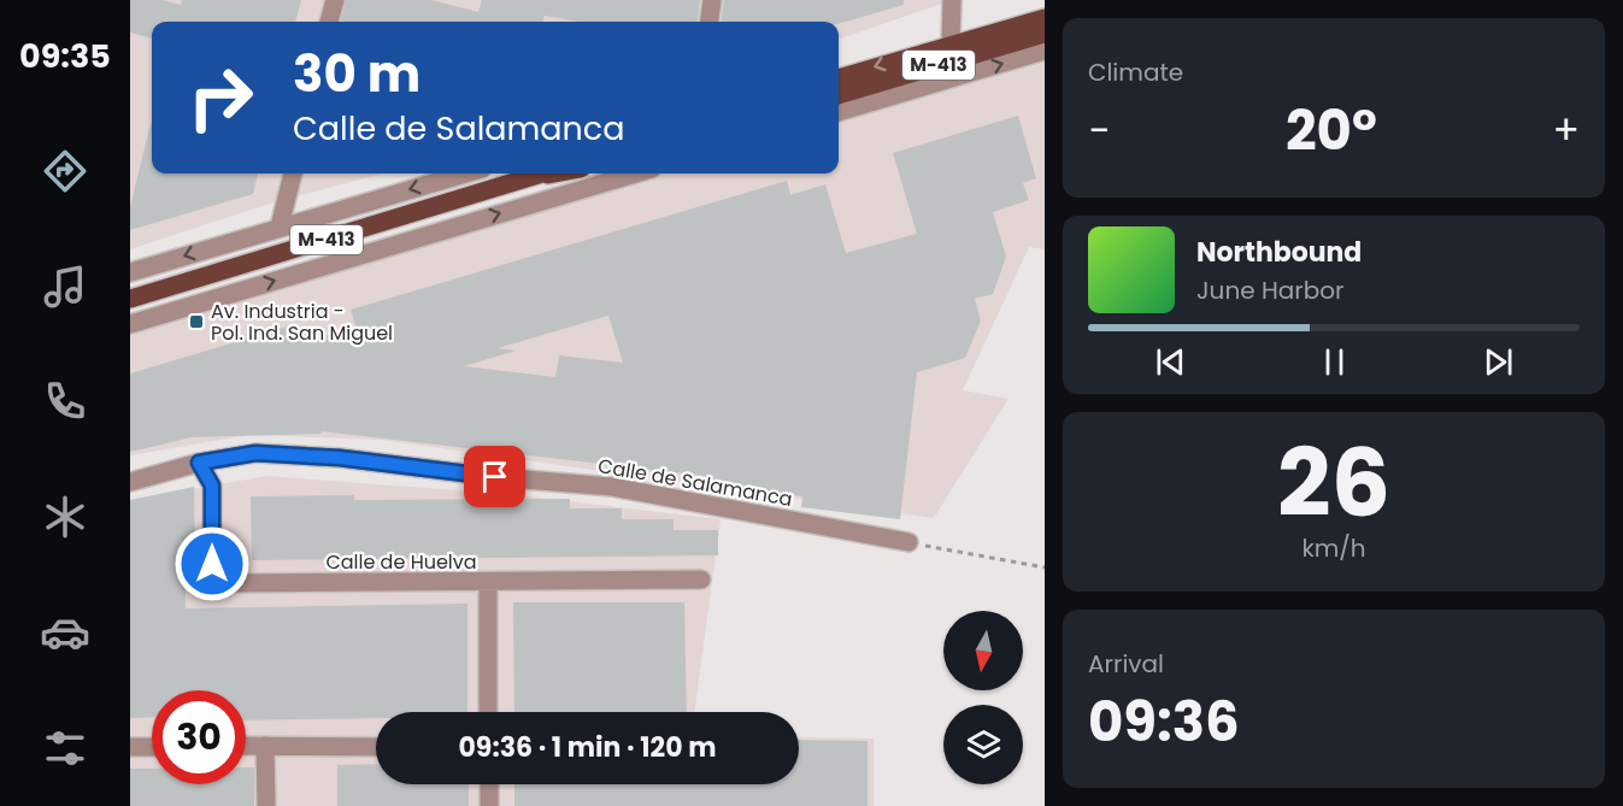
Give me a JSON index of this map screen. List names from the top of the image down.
{
  "streets": {
    "main road": ["M-413"],
    "street": ["Calle de Salamanca", "Calle de Huelva"]
  },
  "crossings": [
    ["Calle de Salamanca", "Calle de Huelva"]
  ],
  "places": {
    "transit": ["Av. Industria - Pol. Ind. San Miguel"]
  },
  "north": "bottom",
  "page": {
    "tabs": "09:35",
    "tile": [
      "Climate",
      ["26", "km/h"],
      ["Arrival", "09:36"]
    ],
    "turn": ["30 m", "Calle de Salamanca"],
    "heat": ["−", "20°", "+"],
    "song": ["Northbound", "June Harbor"],
    "limit": "30",
    "trip": "09:36 · 1 min · 120 m"
  }
}
